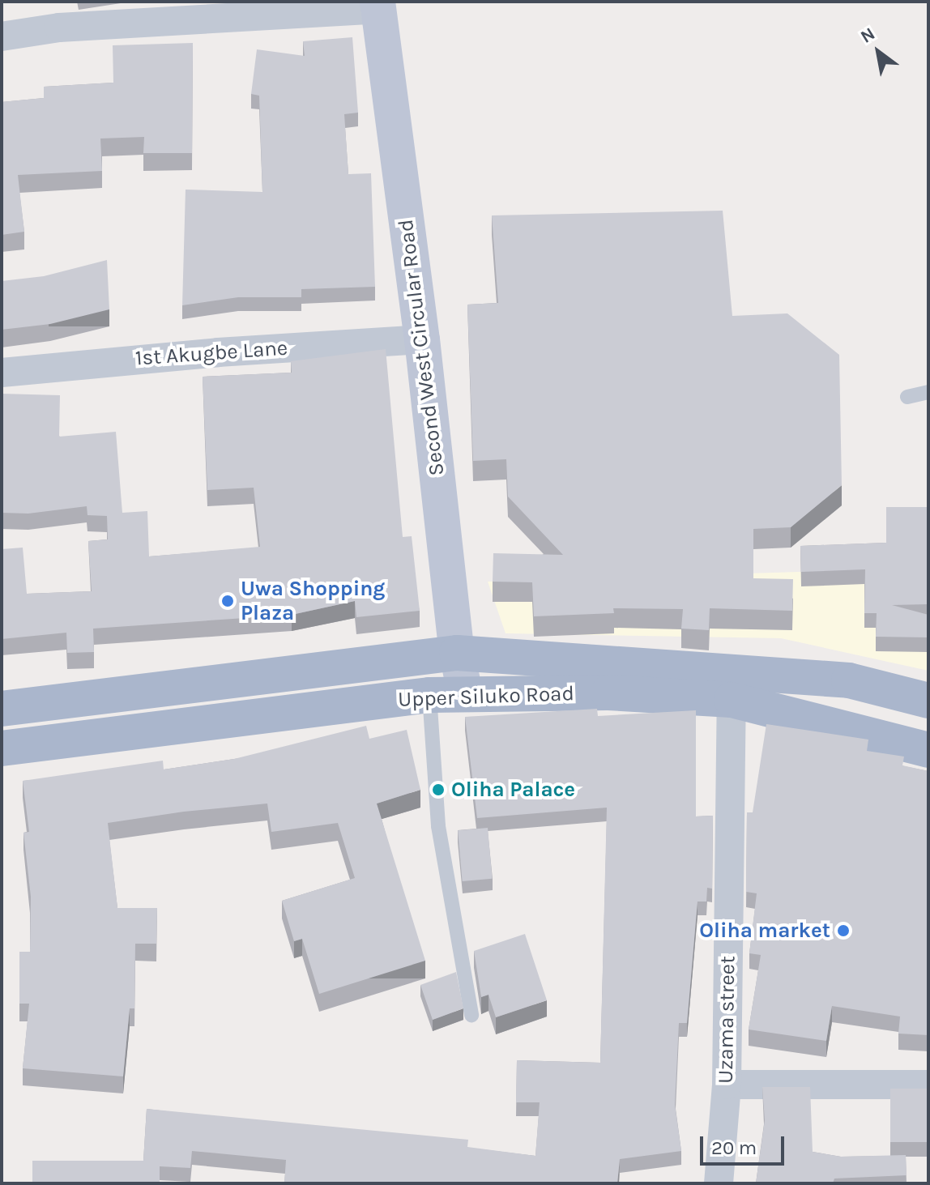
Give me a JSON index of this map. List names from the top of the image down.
{
  "streets": {
    "main road": ["Upper Siluko Road"],
    "street": ["Second West Circular Road", "1st Akugbe Lane", "Uzama street"]
  },
  "crossings": [
    ["Second West Circular Road", "1st Akugbe Lane"],
    ["Second West Circular Road", "Upper Siluko Road"],
    ["Upper Siluko Road", "Uzama street"]
  ],
  "places": ["Uwa Shopping Plaza", "Oliha Palace", "Oliha market"],
  "scale_bar": "20 m",
  "north": "top left"
}
